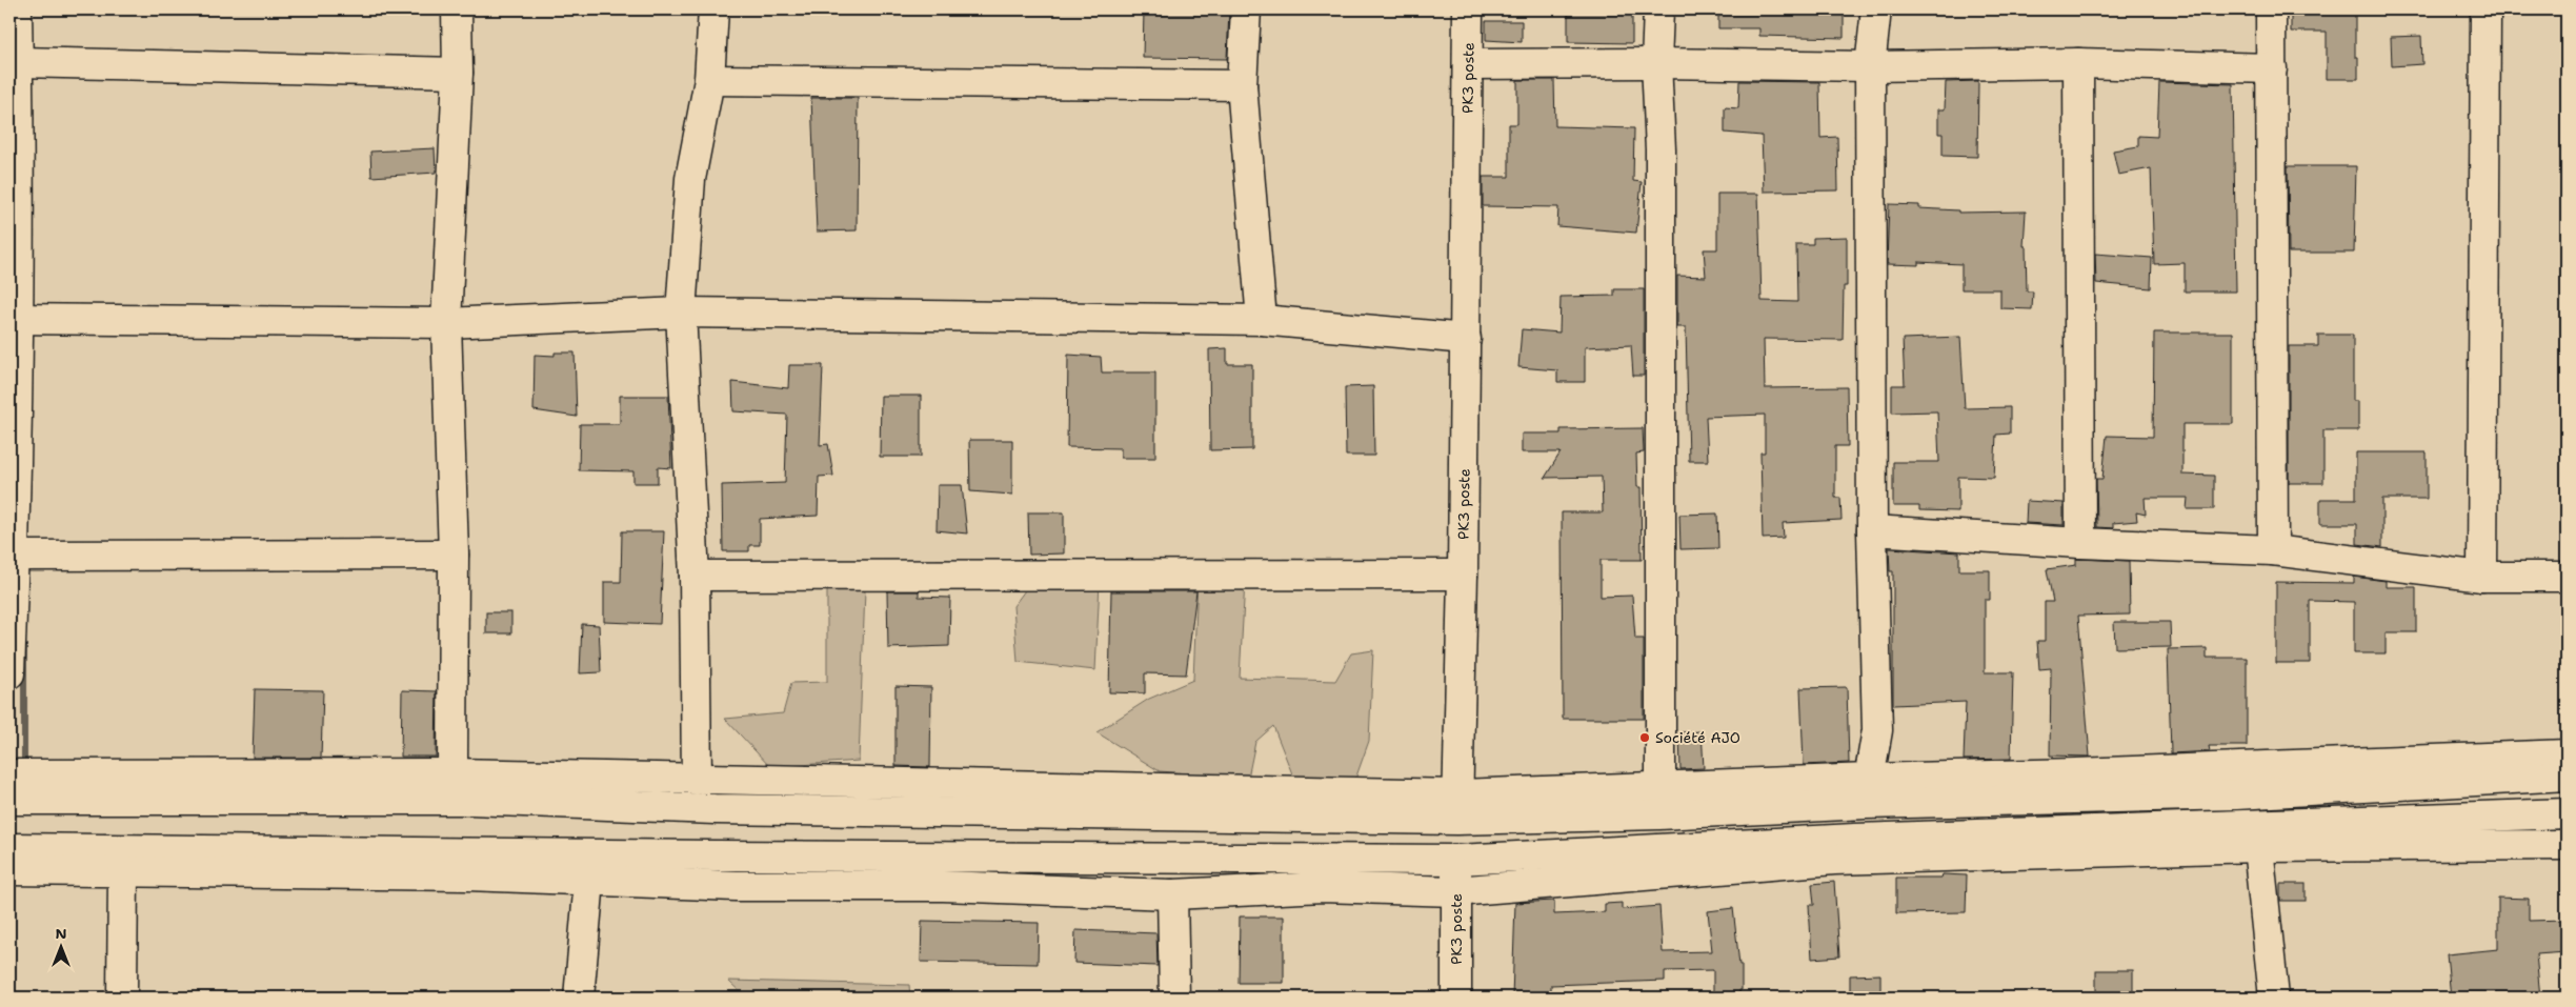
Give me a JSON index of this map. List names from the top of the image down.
{
  "streets": {
    "street": ["PK3 poste"]
  },
  "places": ["Société AJO"],
  "north": "top"
}
